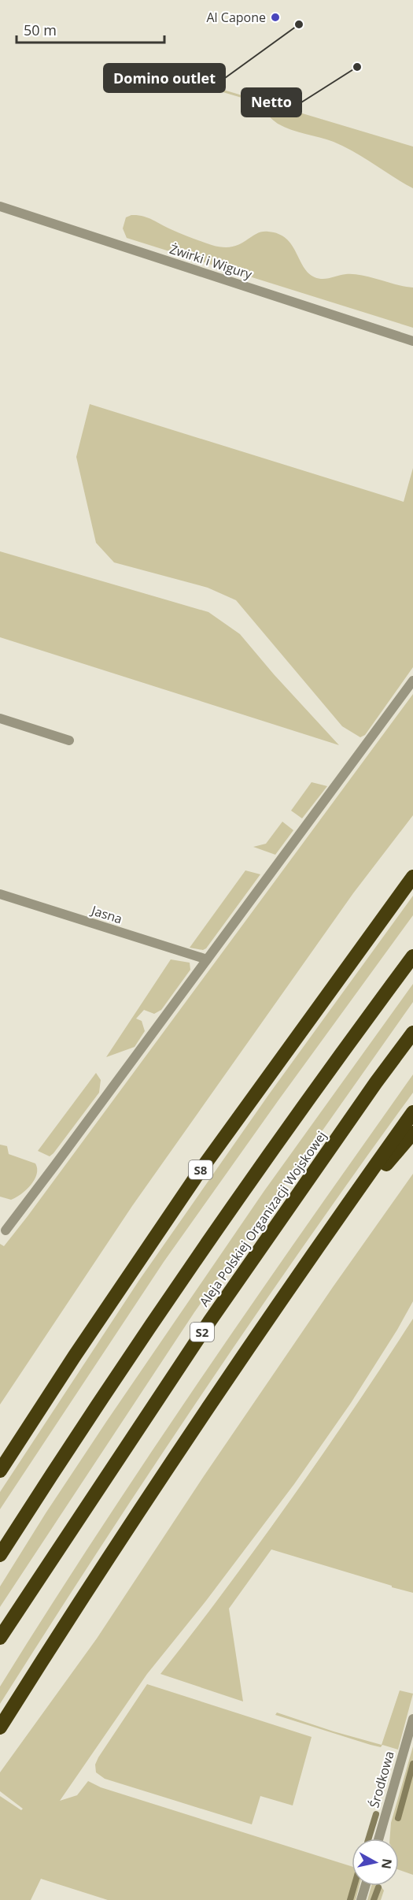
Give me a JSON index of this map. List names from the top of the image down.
{
  "streets": {
    "highway": ["S8", "Aleja Polskiej Organizacji Wojskowej", "S2"],
    "street": ["Żwirki i Wigury", "Jasna", "Środkowa"]
  },
  "places": ["Al Capone", "Domino outlet", "Netto"],
  "scale_bar": "50 m",
  "north": "right"
}
